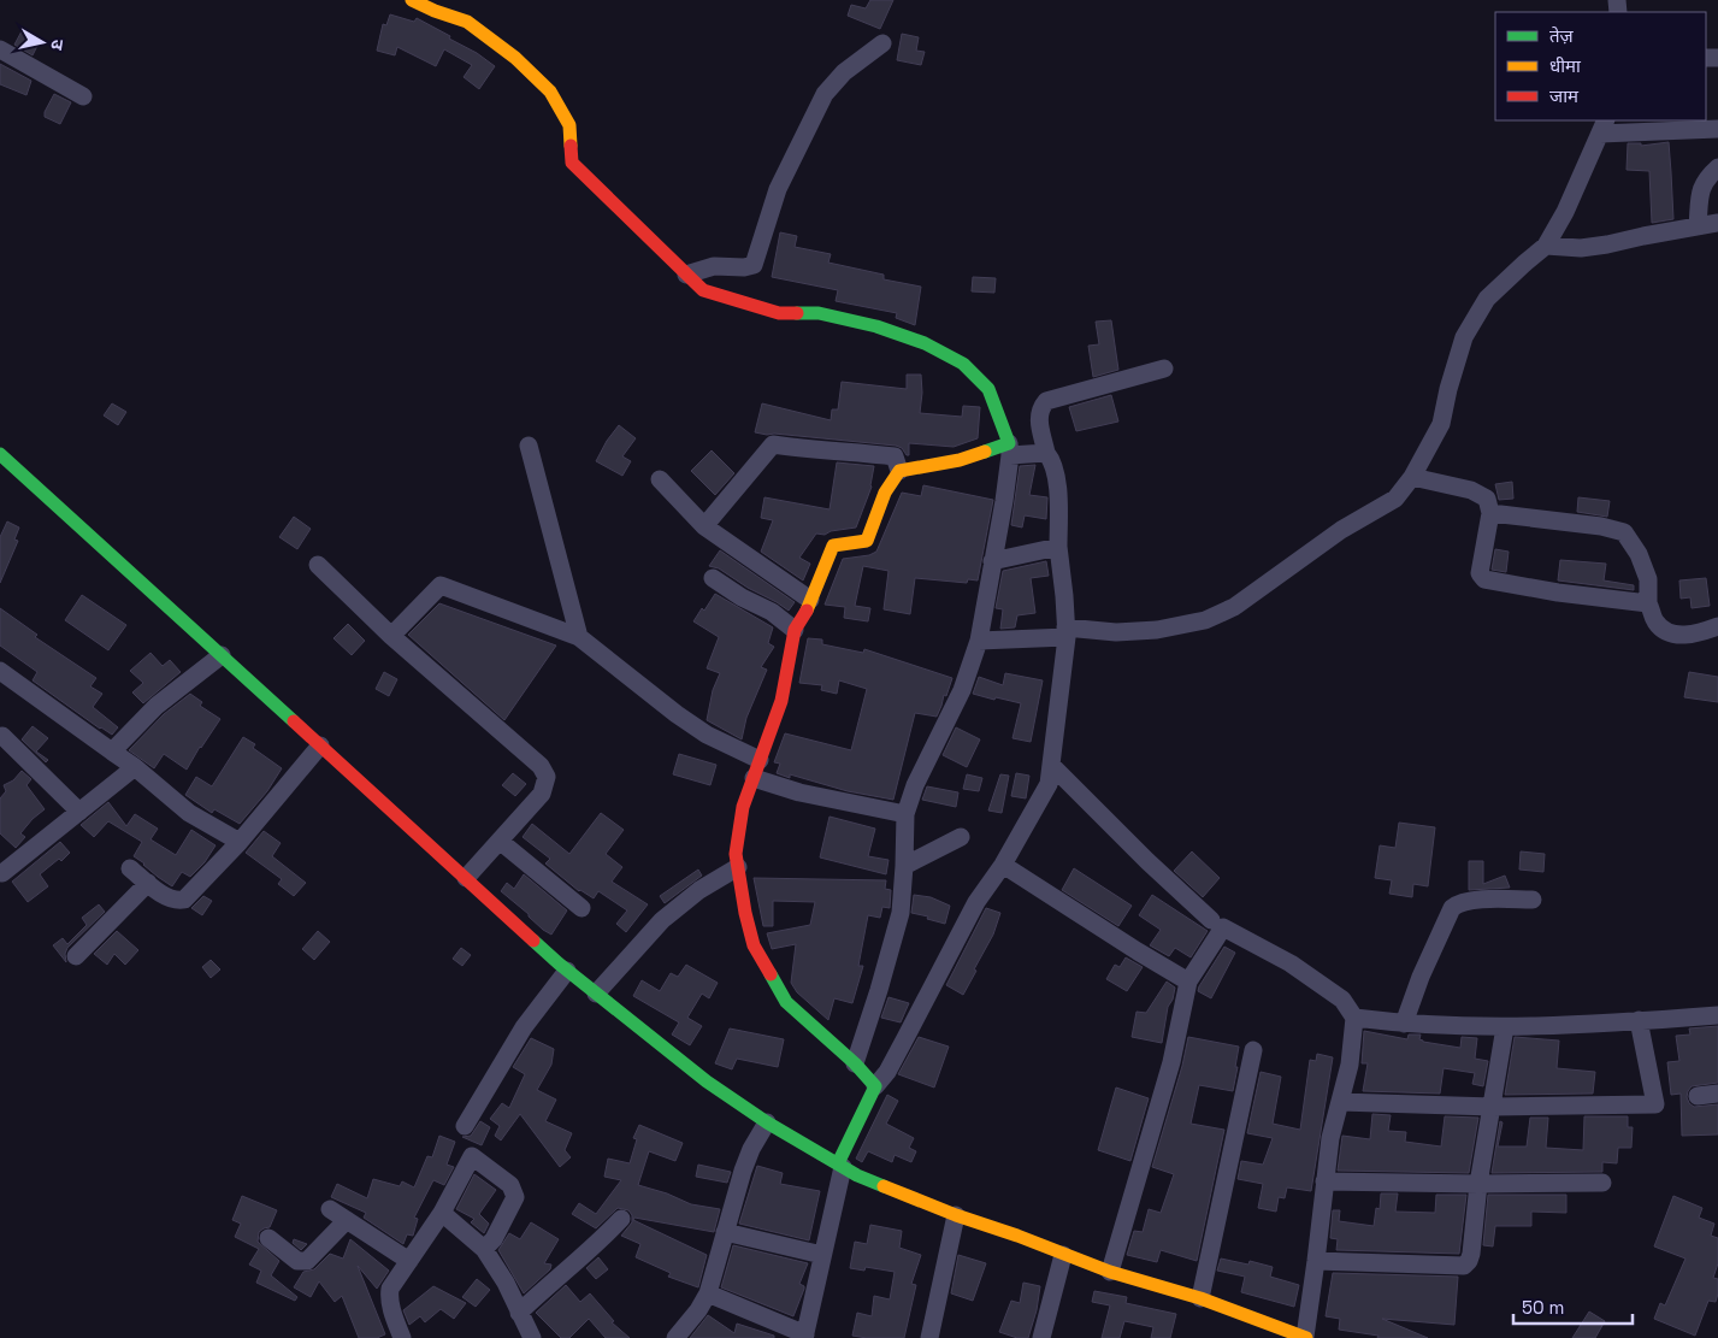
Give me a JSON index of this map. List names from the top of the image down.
{
  "legend": ["तेज़", "धीमा", "जाम"],
  "scale_bar": "50 m",
  "north": "right"
}
